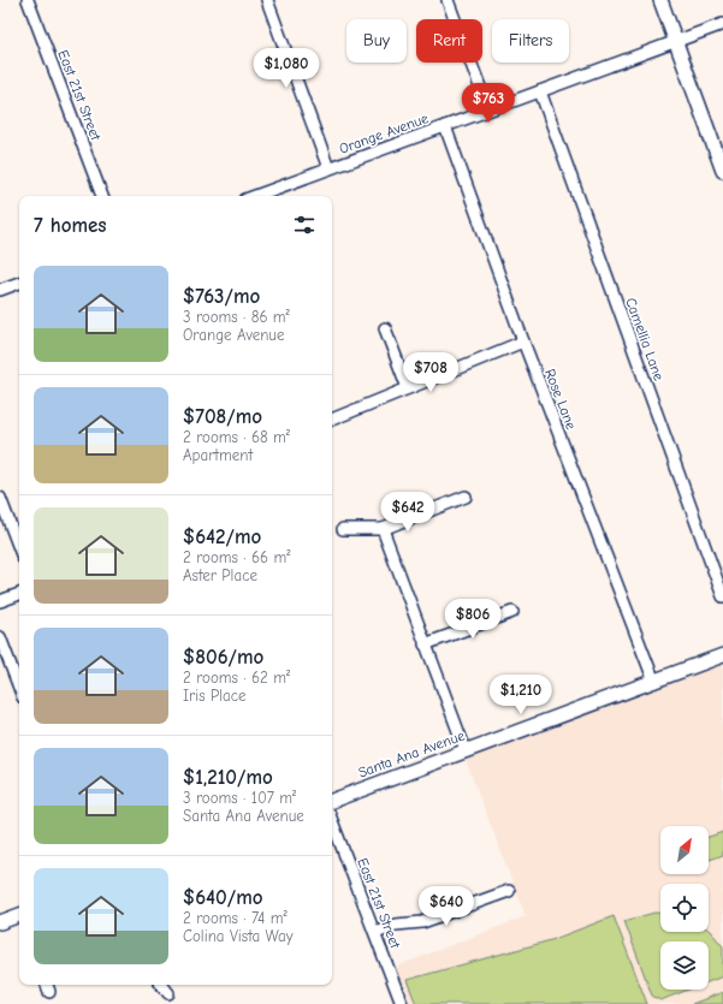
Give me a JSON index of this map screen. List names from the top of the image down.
{
  "streets": {
    "street": [
      "East 21st Street",
      "Orange Avenue",
      "Camellia Lane",
      "Rose Lane",
      "Santa Ana Avenue"
    ]
  },
  "crossings": [
    ["Orange Avenue", "Camellia Lane"],
    ["Orange Avenue", "Rose Lane"],
    ["Rose Lane", "Santa Ana Avenue"]
  ],
  "north": "top right",
  "page": {
    "chip": ["Buy", "Rent", "Filters"],
    "price": [
      "$1,080",
      "$763",
      "$708",
      "$642",
      "$806",
      "$1,210",
      "$640"
    ],
    "heading": "7 homes",
    "list": [
      {
        "name": "$763/mo",
        "note": "3 rooms · 86 m² · Orange Avenue"
      },
      {
        "name": "$708/mo",
        "note": "2 rooms · 68 m² · Apartment"
      },
      {
        "name": "$642/mo",
        "note": "2 rooms · 66 m² · Aster Place"
      },
      {
        "name": "$806/mo",
        "note": "2 rooms · 62 m² · Iris Place"
      },
      {
        "name": "$1,210/mo",
        "note": "3 rooms · 107 m² · Santa Ana Avenue"
      },
      {
        "name": "$640/mo",
        "note": "2 rooms · 74 m² · Colina Vista Way"
      }
    ]
  }
}
